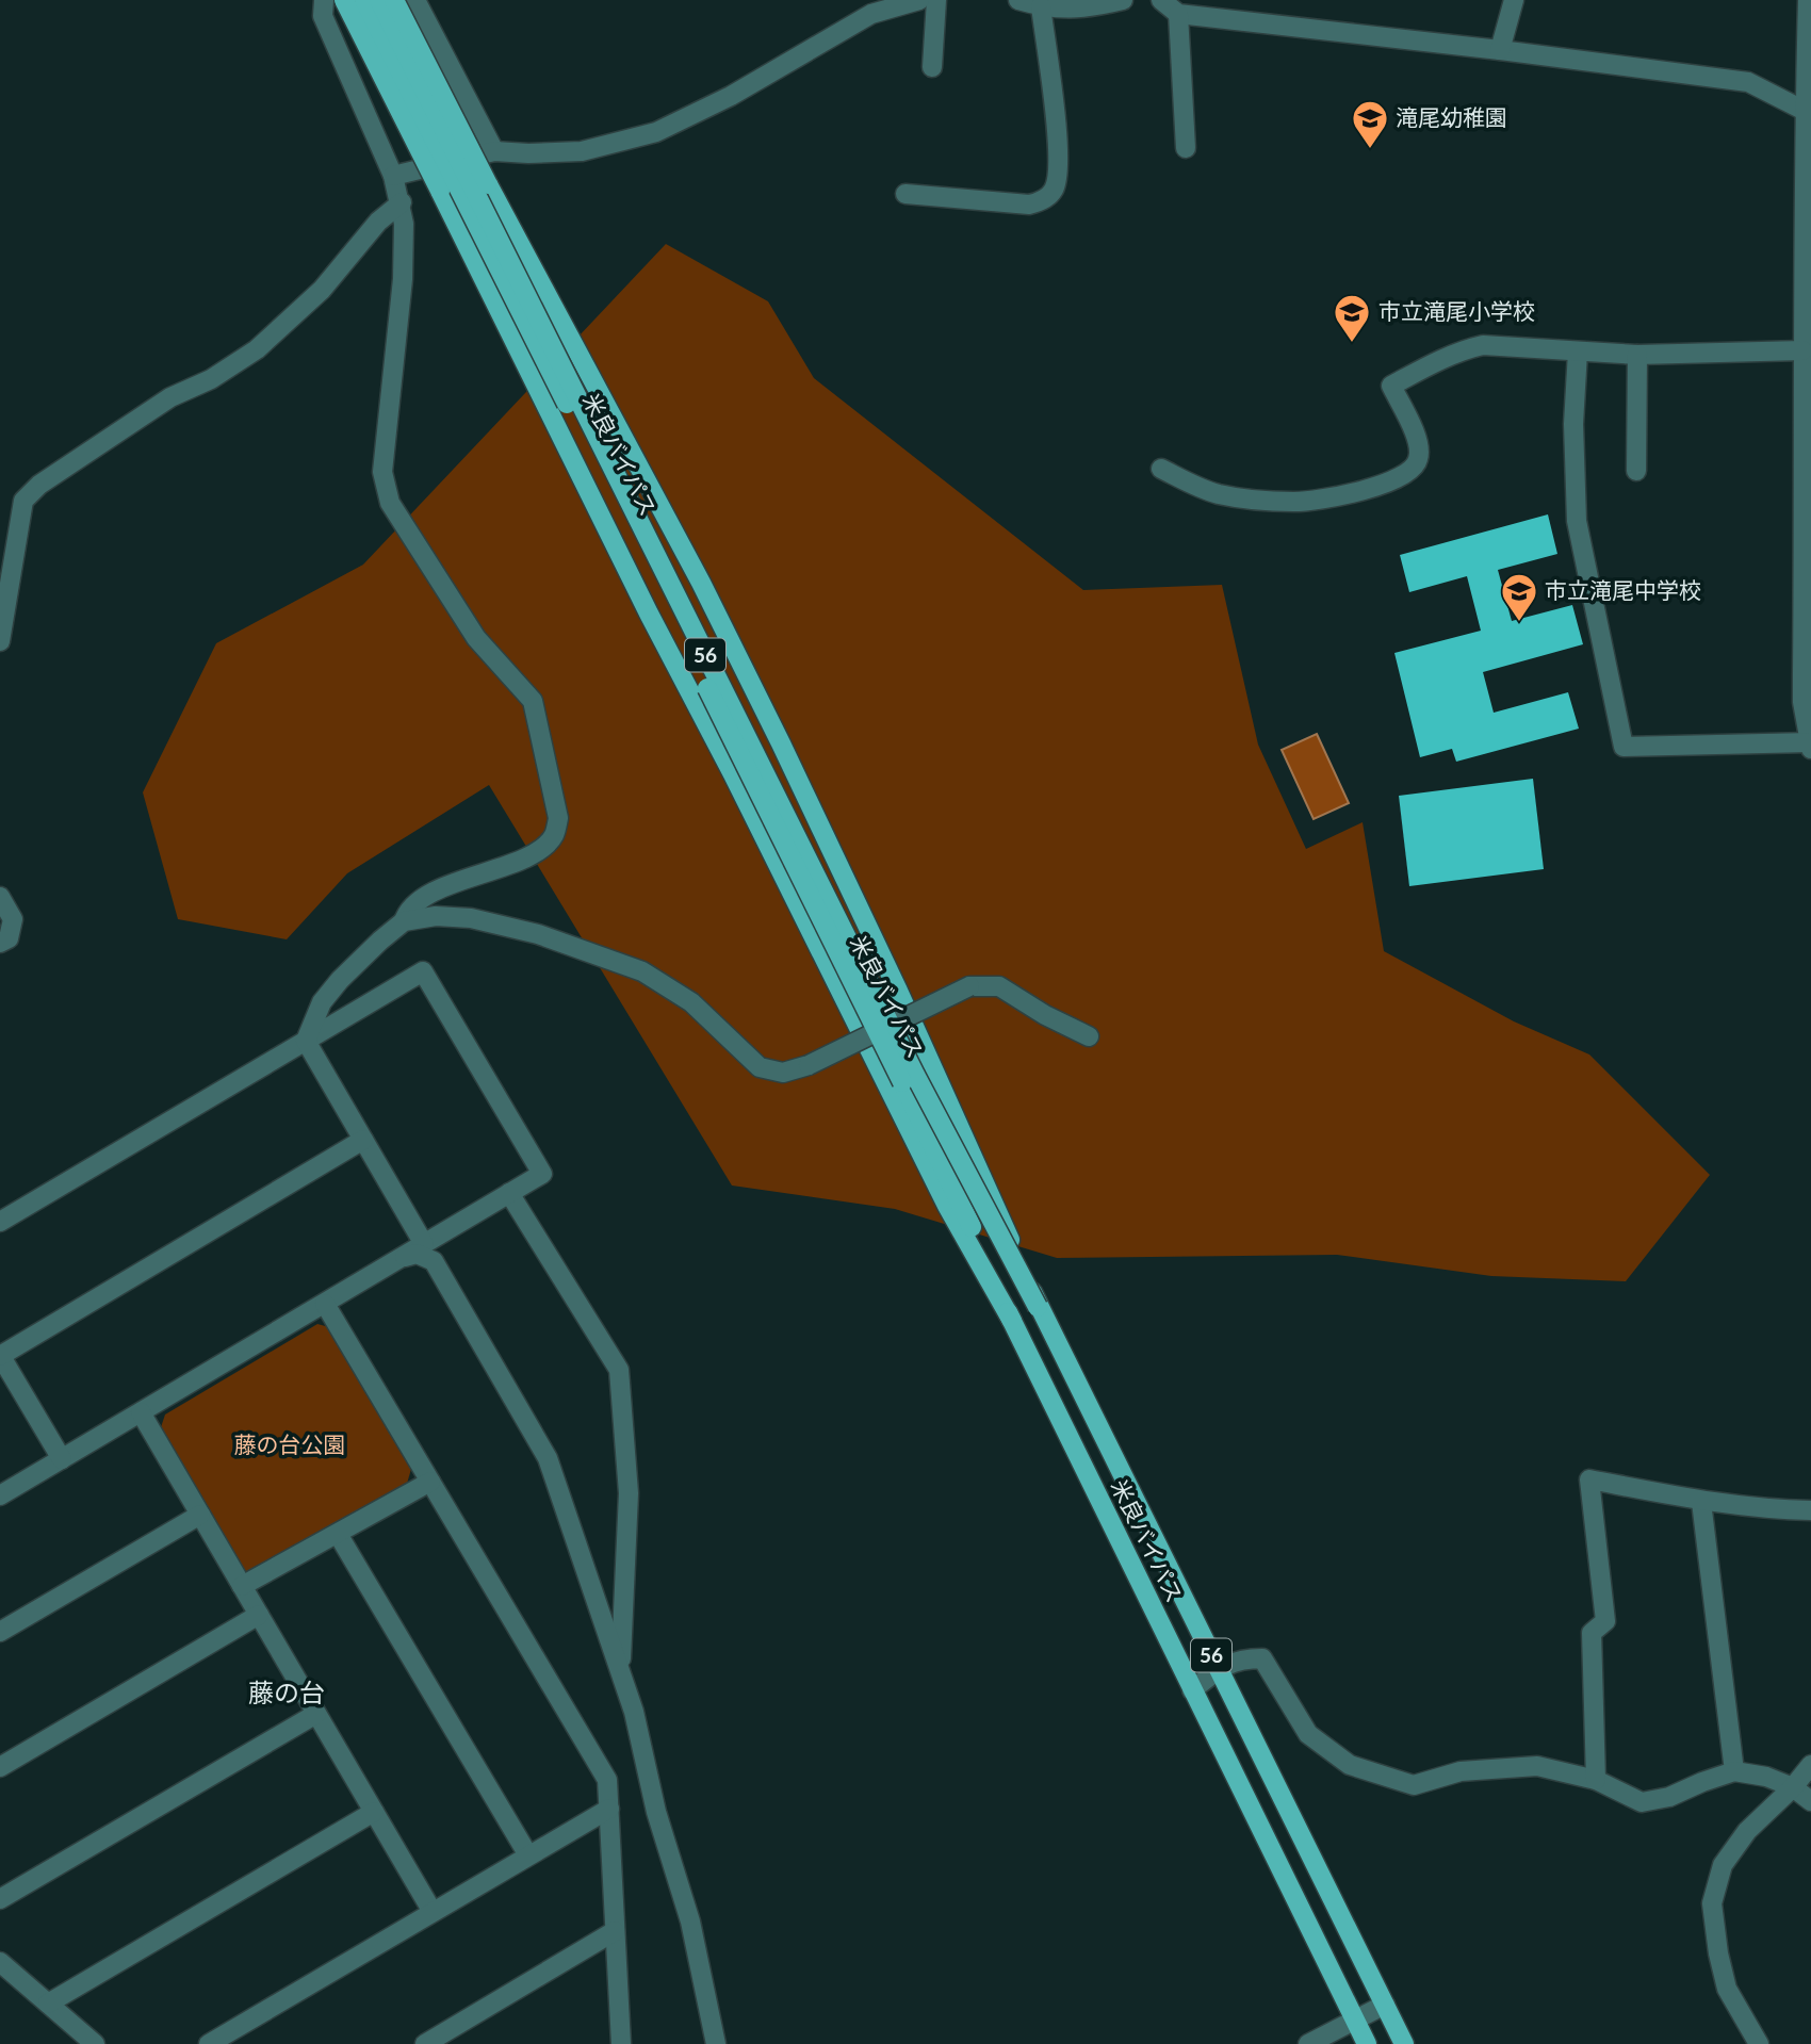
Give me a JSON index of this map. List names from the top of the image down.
{
  "streets": {
    "main road": ["米良バイパス", "56"]
  },
  "crossings": [
    ["米良バイパス", "56"]
  ],
  "districts": ["藤の台"],
  "parks": ["藤の台公園"],
  "places": {
    "school or university": ["滝尾幼稚園", "市立滝尾小学校", "市立滝尾中学校"]
  }
}
